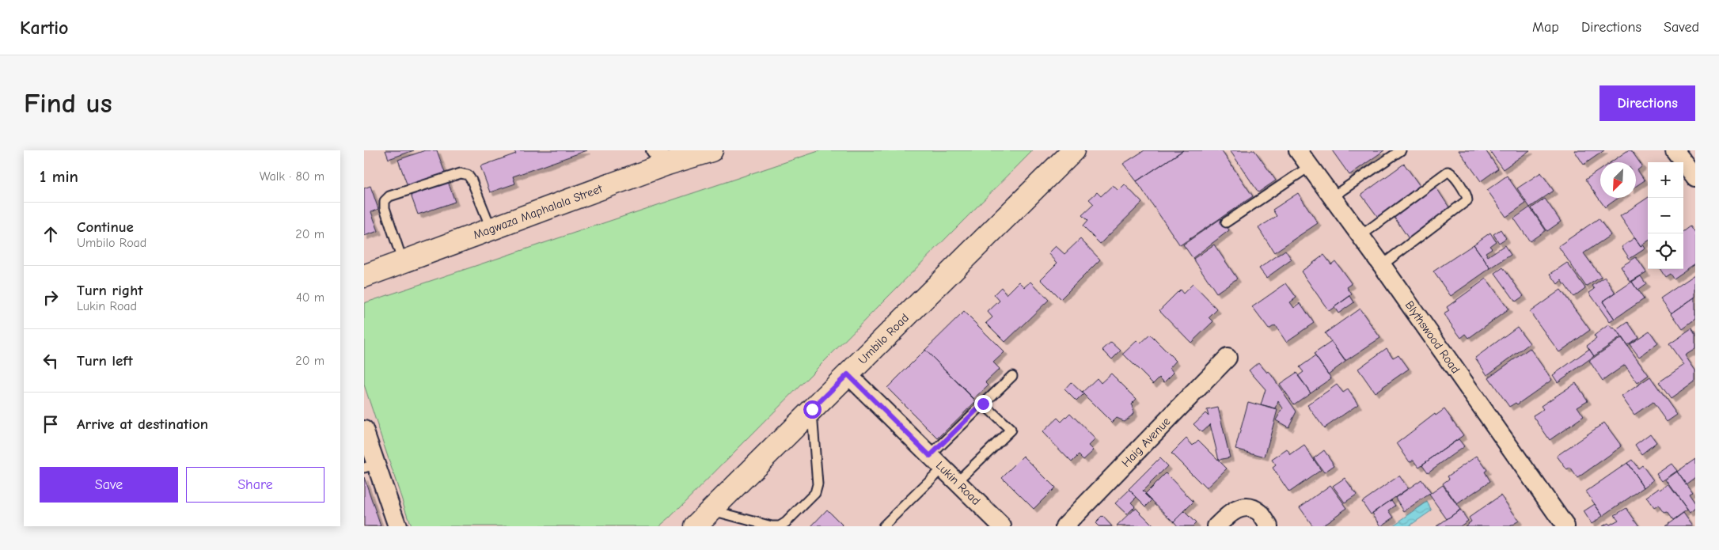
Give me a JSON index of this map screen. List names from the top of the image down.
{
  "streets": {
    "street": [
      "Magwaza Maphalala Street",
      "Blythswood Road",
      "Umbilo Road",
      "Haig Avenue",
      "Lukin Road"
    ]
  },
  "crossings": [
    ["Umbilo Road", "Lukin Road"]
  ],
  "north": "bottom left",
  "page": {
    "header": "Kartio",
    "nav": ["Map", "Directions", "Saved"],
    "buttons": [
      "Directions",
      ["Save", "Share"]
    ],
    "title": "Find us",
    "heading": ["1 min", "Walk · 80 m"],
    "map_buttons": ["+", "−"],
    "list": [
      ["Continue", "Umbilo Road", "20 m"],
      ["Turn right", "Lukin Road", "40 m"],
      ["Turn left", "20 m"],
      "Arrive at destination"
    ]
  }
}
